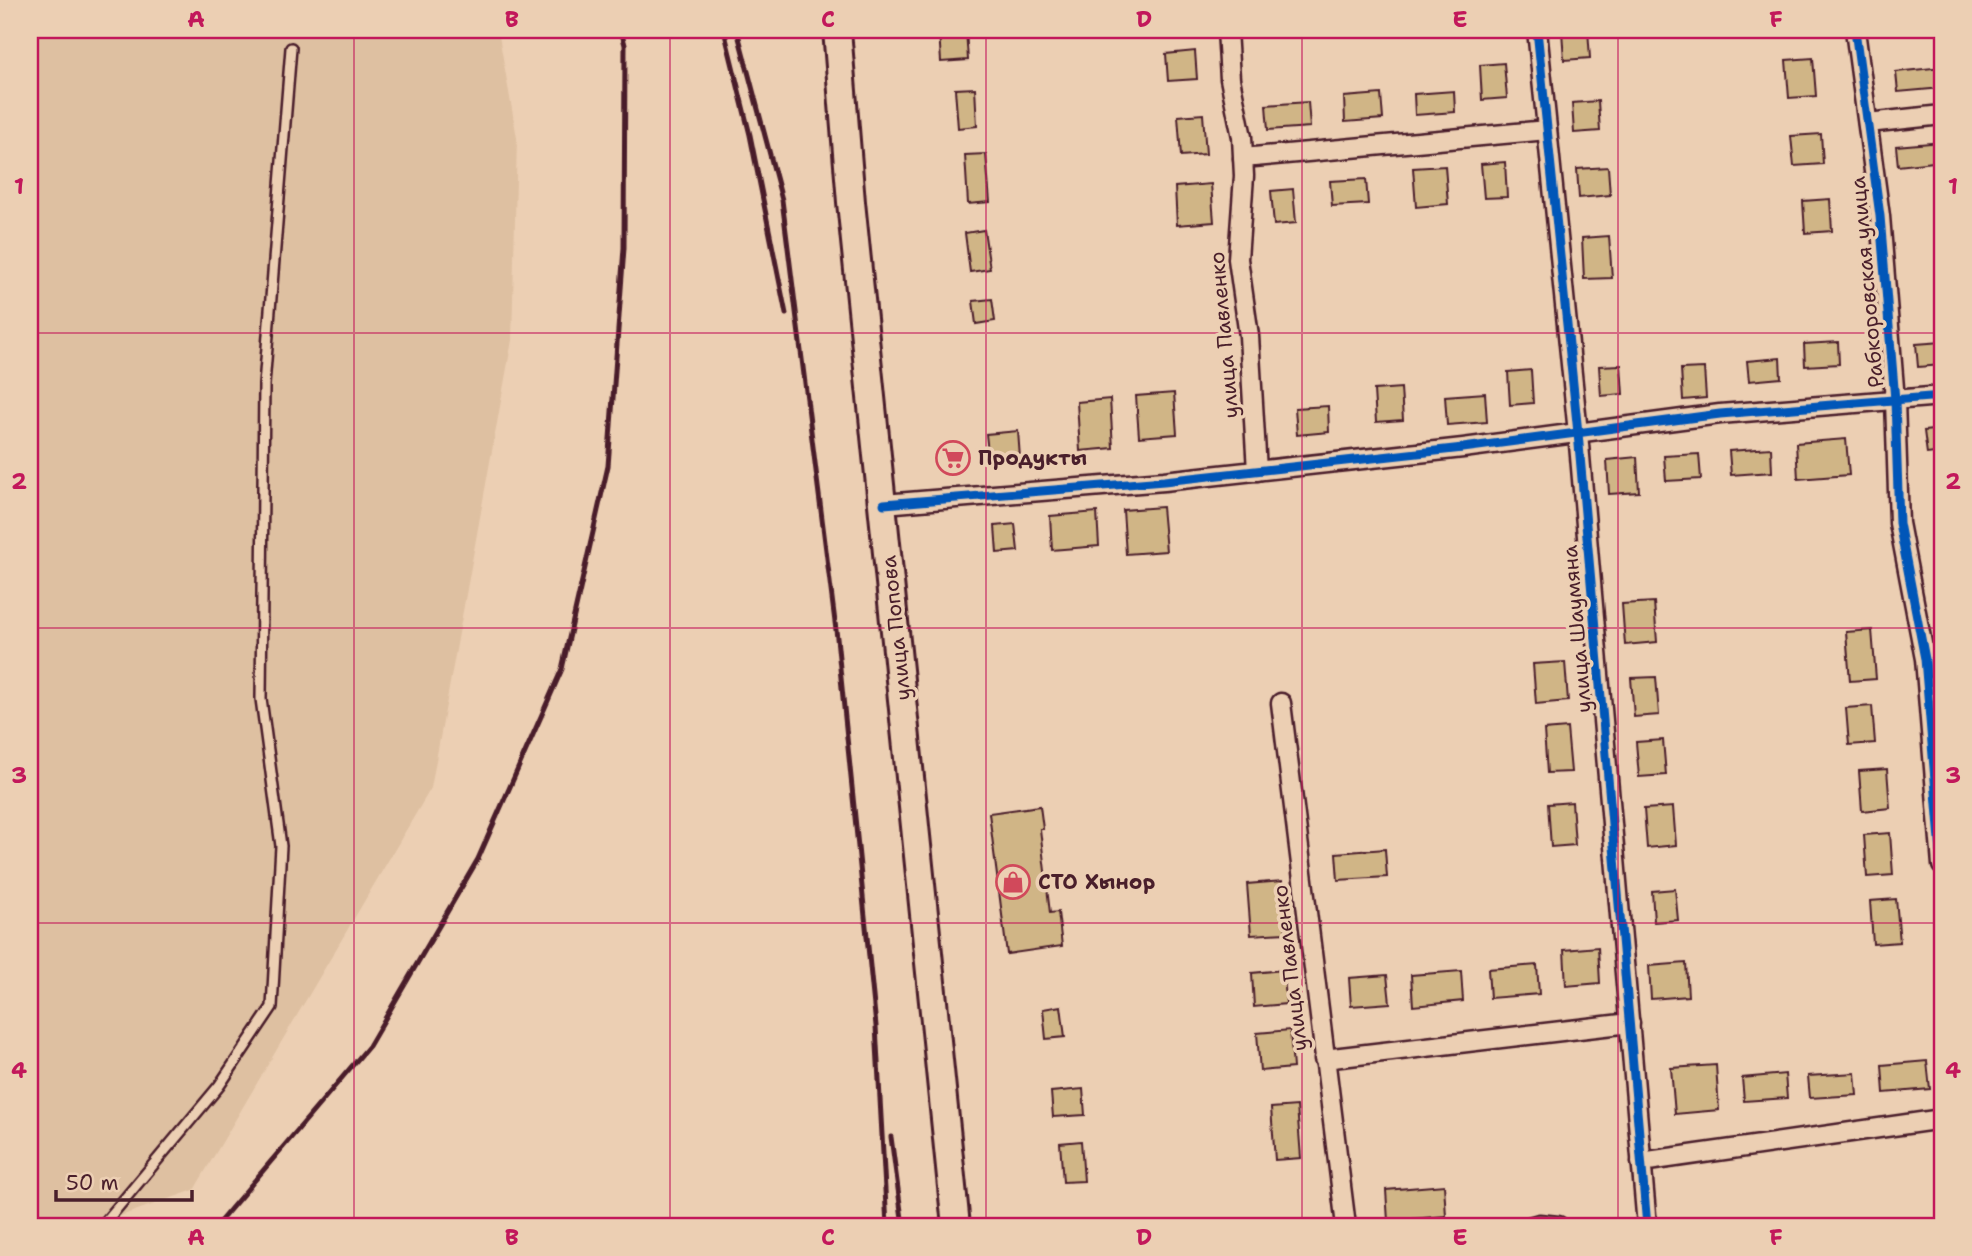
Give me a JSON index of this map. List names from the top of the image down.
{
  "streets": {
    "main road": ["улица Попова"],
    "street": ["Рабкоровская улица", "улица Павленко", "улица Шаумяна"]
  },
  "places": {
    "supermarket": ["Продукты"],
    "shop": ["СТО Хынор"]
  },
  "scale_bar": "50 m",
  "grid": {
    "columns": [
      "A",
      "B",
      "C",
      "D",
      "E",
      "F"
    ],
    "rows": [
      "1",
      "2",
      "3",
      "4"
    ]
  }
}
